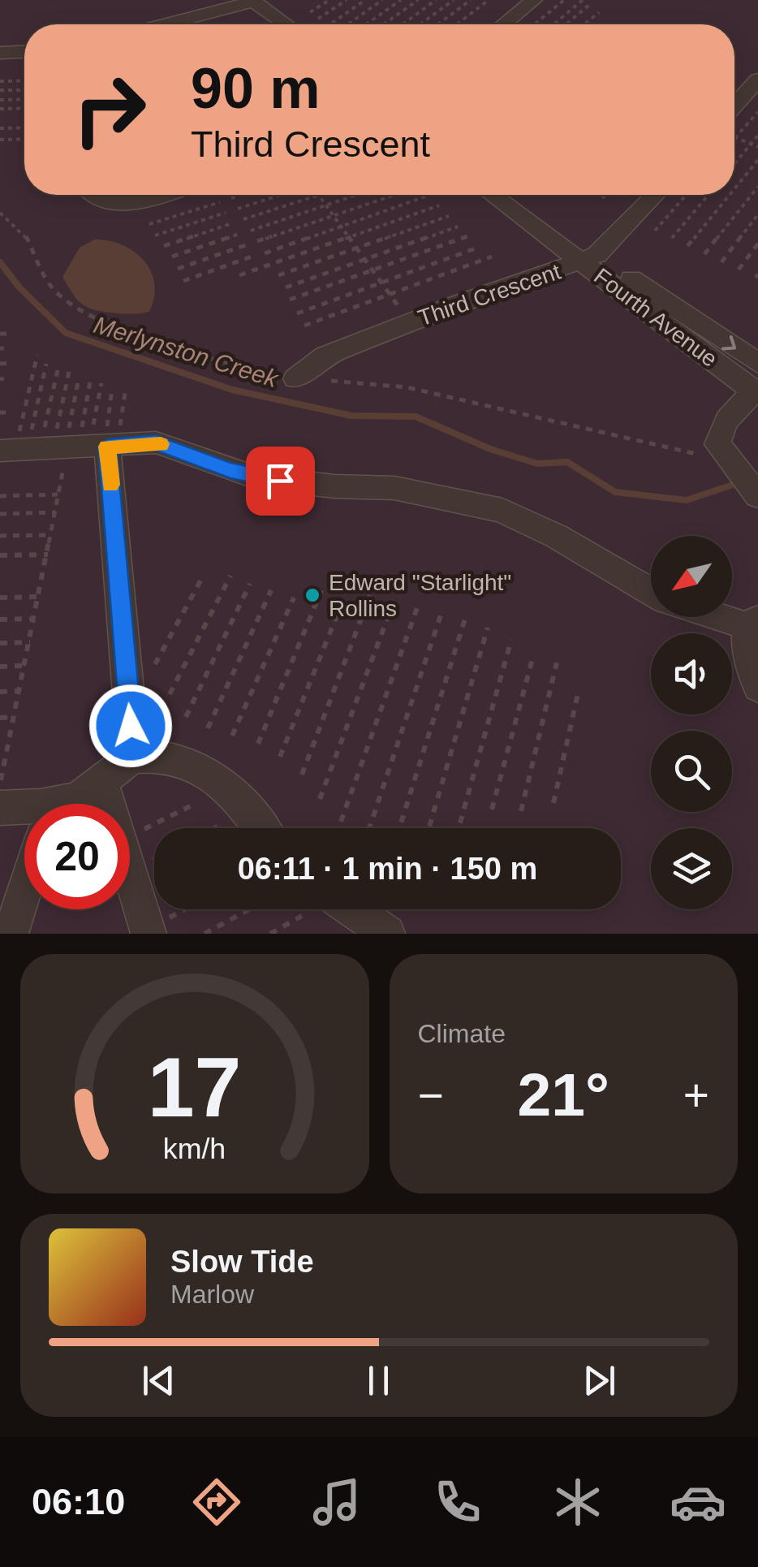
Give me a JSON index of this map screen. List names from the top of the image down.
{
  "streets": {
    "lane": ["Third Crescent", "Fourth Avenue"]
  },
  "crossings": [
    ["Third Crescent", "Fourth Avenue"]
  ],
  "water": ["Merlynston Creek"],
  "places": ["Edward \"Starlight\" Rollins"],
  "north": "bottom left",
  "page": {
    "turn": ["90 m", "Third Crescent"],
    "limit": "20",
    "trip": "06:11 · 1 min · 150 m",
    "tile": "Climate",
    "heat": ["−", "21°", "+"],
    "song": ["Slow Tide", "Marlow"],
    "tabs": "06:10",
    "gauge": ["17", "km/h"]
  }
}
